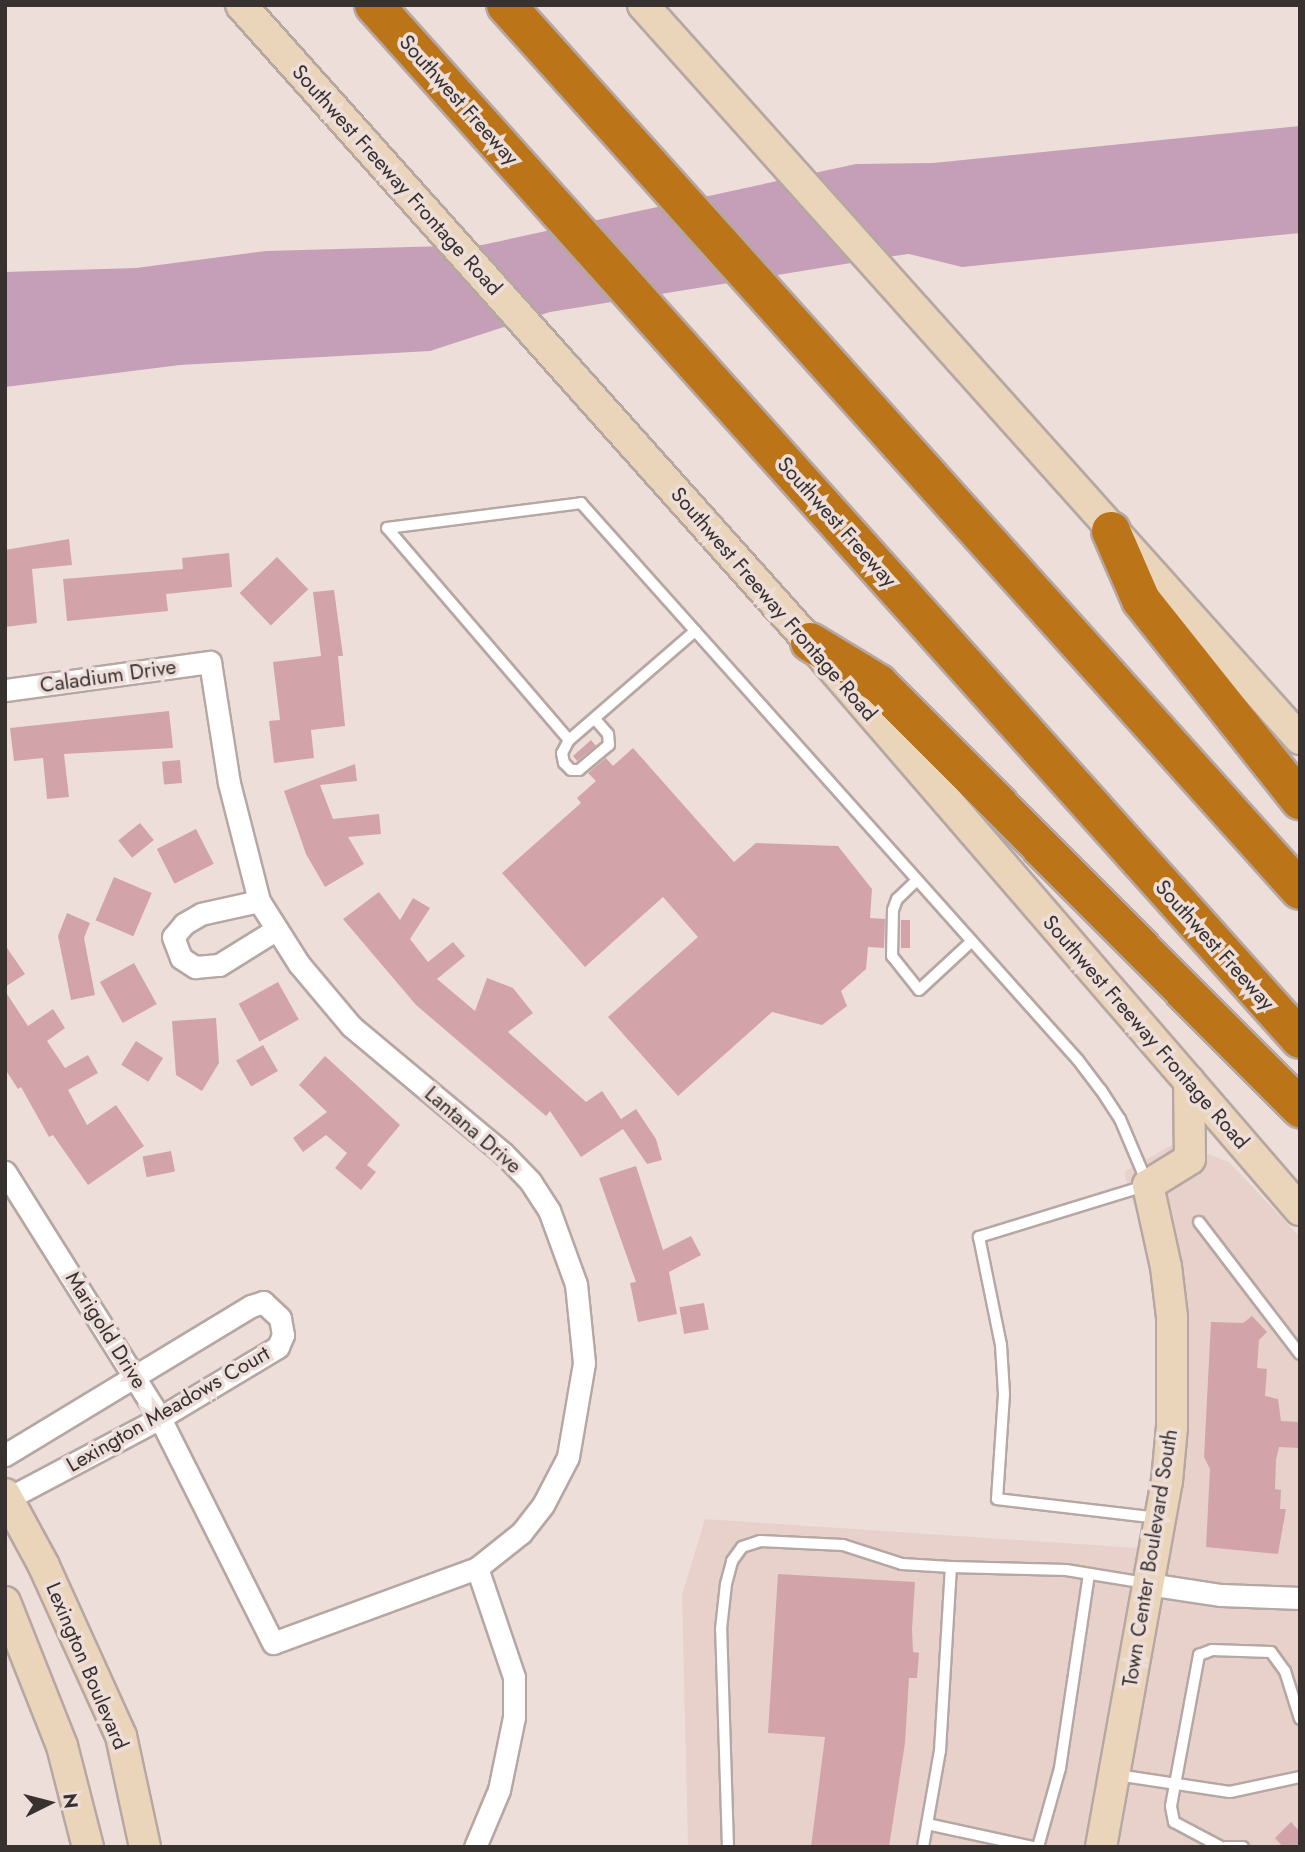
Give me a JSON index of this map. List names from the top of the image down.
{
  "streets": {
    "highway": ["Southwest Freeway"],
    "main road": ["Southwest Freeway Frontage Road", "Town Center Boulevard South", "Lexington Boulevard"],
    "street": [
      "Caladium Drive",
      "Lantana Drive",
      "Marigold Drive",
      "Lexington Meadows Court"
    ]
  },
  "crossings": [
    ["Caladium Drive", "Lantana Drive"],
    ["Lantana Drive", "Marigold Drive"],
    ["Marigold Drive", "Lexington Meadows Court"],
    ["Lexington Meadows Court", "Lexington Boulevard"]
  ],
  "north": "right"
}
